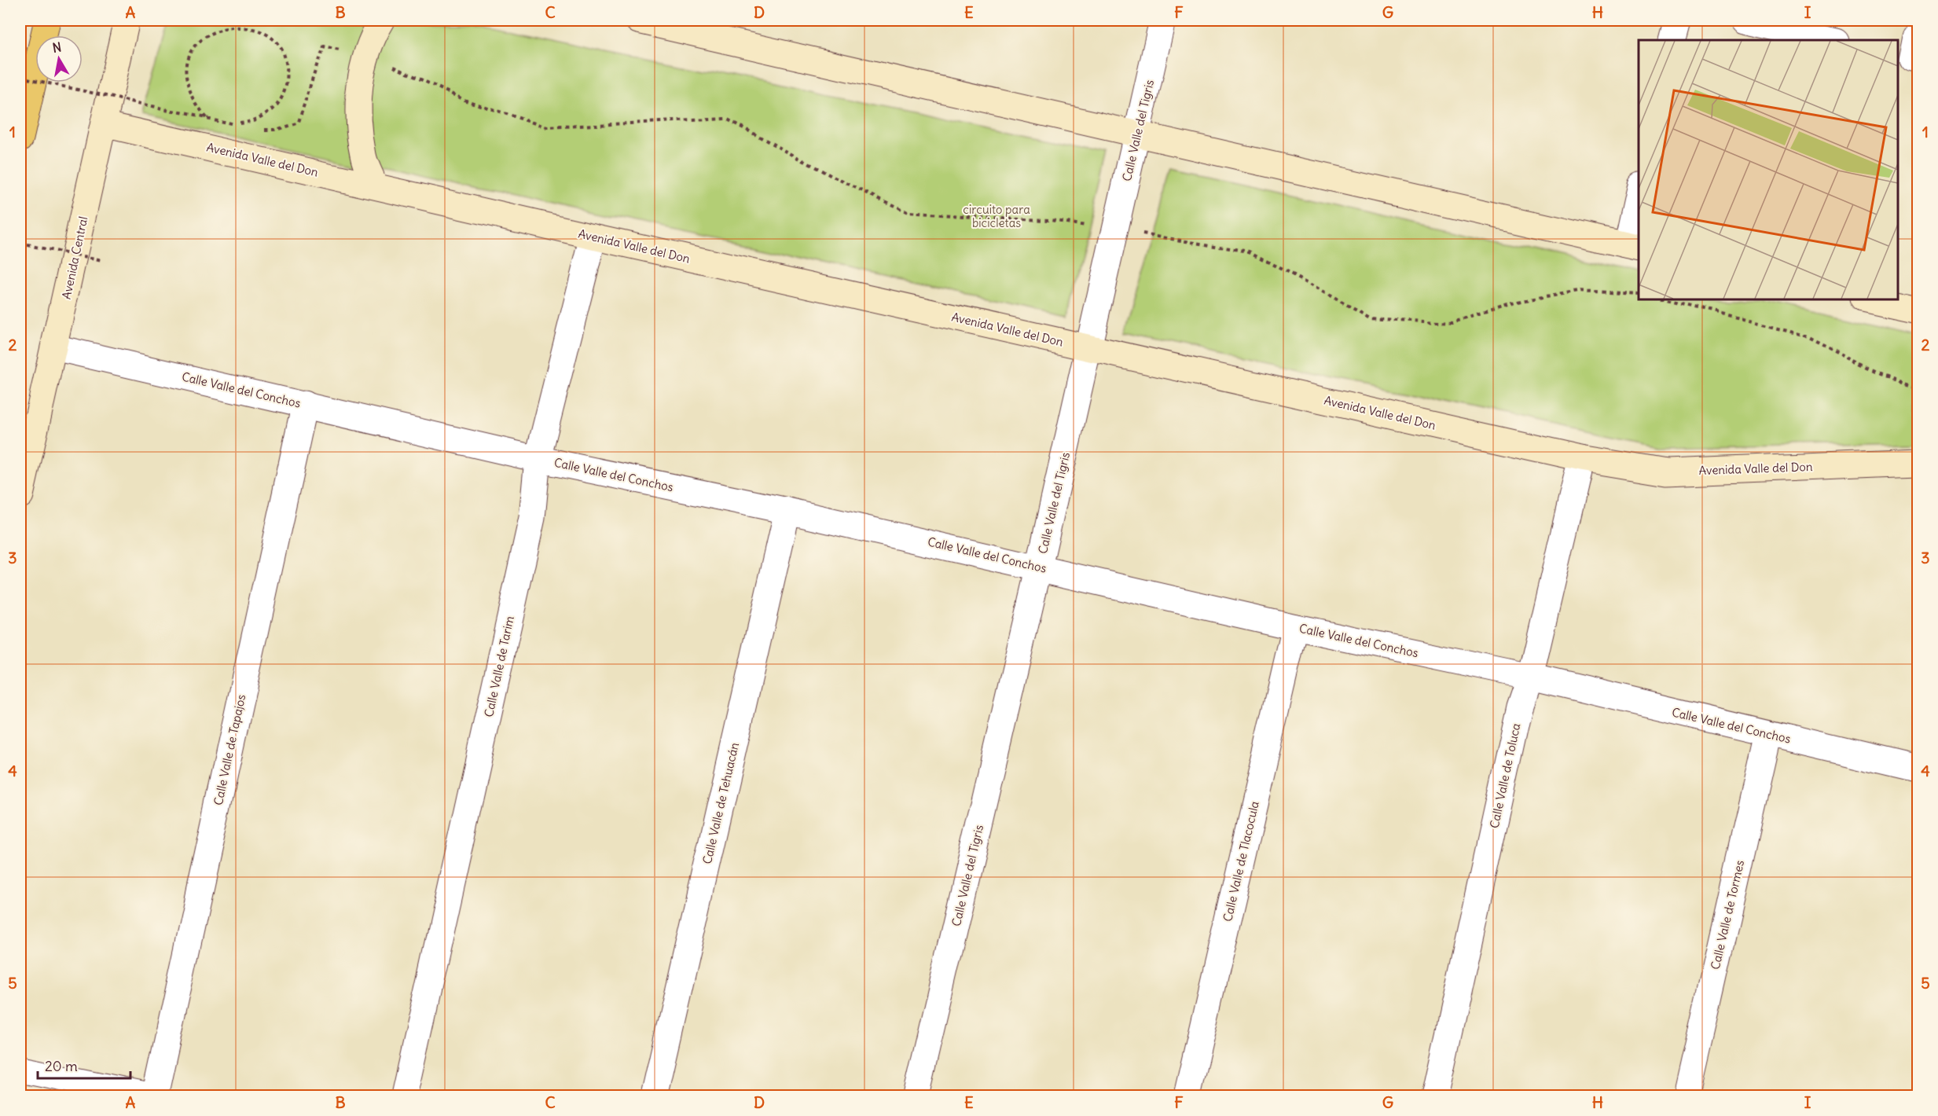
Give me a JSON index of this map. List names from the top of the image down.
{
  "streets": {
    "street": [
      "Calle Valle del Tigris",
      "Avenida Valle del Don",
      "Avenida Central",
      "Calle Valle del Conchos",
      "Calle Valle de Tarim",
      "Calle Valle de Tapajos",
      "Calle Valle de Toluca",
      "Calle Valle de Tehuacán",
      "Calle Valle de Tlacocula",
      "Calle Valle de Tormes"
    ]
  },
  "crossings": [
    ["Calle Valle del Tigris", "Avenida Valle del Don"],
    ["Calle Valle del Tigris", "Calle Valle del Conchos"],
    ["Avenida Valle del Don", "Avenida Central"],
    ["Avenida Valle del Don", "Calle Valle de Tarim"],
    ["Avenida Valle del Don", "Calle Valle de Toluca"],
    ["Avenida Central", "Calle Valle del Conchos"],
    ["Calle Valle del Conchos", "Calle Valle de Tarim"],
    ["Calle Valle del Conchos", "Calle Valle de Tapajos"],
    ["Calle Valle del Conchos", "Calle Valle de Toluca"],
    ["Calle Valle del Conchos", "Calle Valle de Tehuacán"],
    ["Calle Valle del Conchos", "Calle Valle de Tlacocula"],
    ["Calle Valle del Conchos", "Calle Valle de Tormes"]
  ],
  "parks": ["circuito para bicicletas"],
  "scale_bar": "20 m",
  "north": "top",
  "grid": {
    "columns": [
      "A",
      "B",
      "C",
      "D",
      "E",
      "F",
      "G",
      "H",
      "I"
    ],
    "rows": [
      "1",
      "2",
      "3",
      "4",
      "5"
    ]
  }
}
